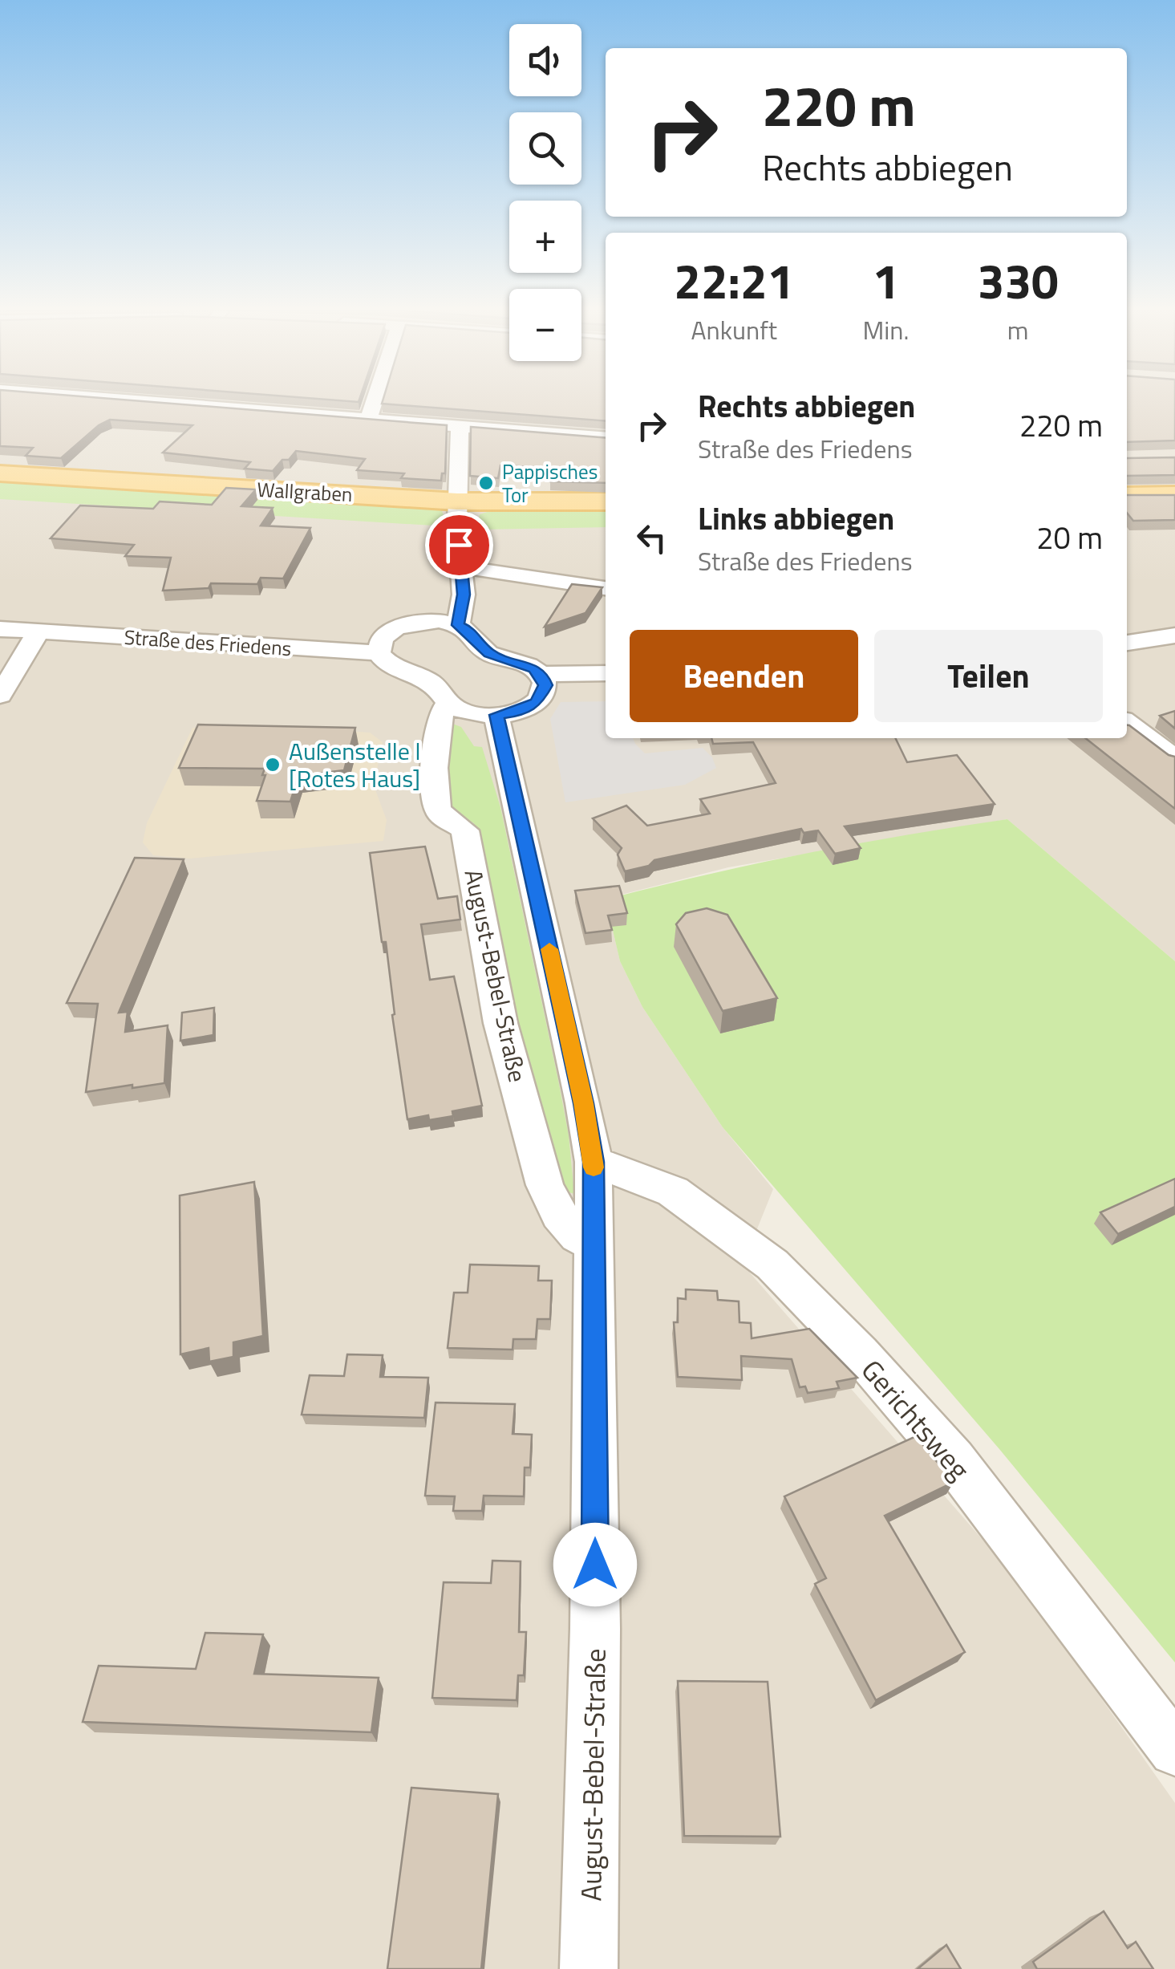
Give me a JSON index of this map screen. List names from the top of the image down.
{
  "streets": {
    "main road": ["Wallgraben"],
    "street": ["Straße des Friedens", "August-Bebel-Straße", "Gerichtsweg"]
  },
  "crossings": [
    ["Straße des Friedens", "August-Bebel-Straße"],
    ["August-Bebel-Straße", "Gerichtsweg"]
  ],
  "places": ["Pappisches Tor", "Außenstelle l [Rotes Haus]"],
  "page": {
    "map_buttons": ["+", "−"],
    "turn": ["220 m", "Rechts abbiegen"],
    "eta": [
      "22:21",
      "Ankunft",
      "1",
      "Min.",
      "330",
      "m"
    ],
    "list": [
      {
        "name": "Rechts abbiegen",
        "note": "Straße des Friedens",
        "value": "220 m"
      },
      {
        "name": "Links abbiegen",
        "note": "Straße des Friedens",
        "value": "20 m"
      }
    ],
    "buttons": ["Beenden", "Teilen"]
  }
}
